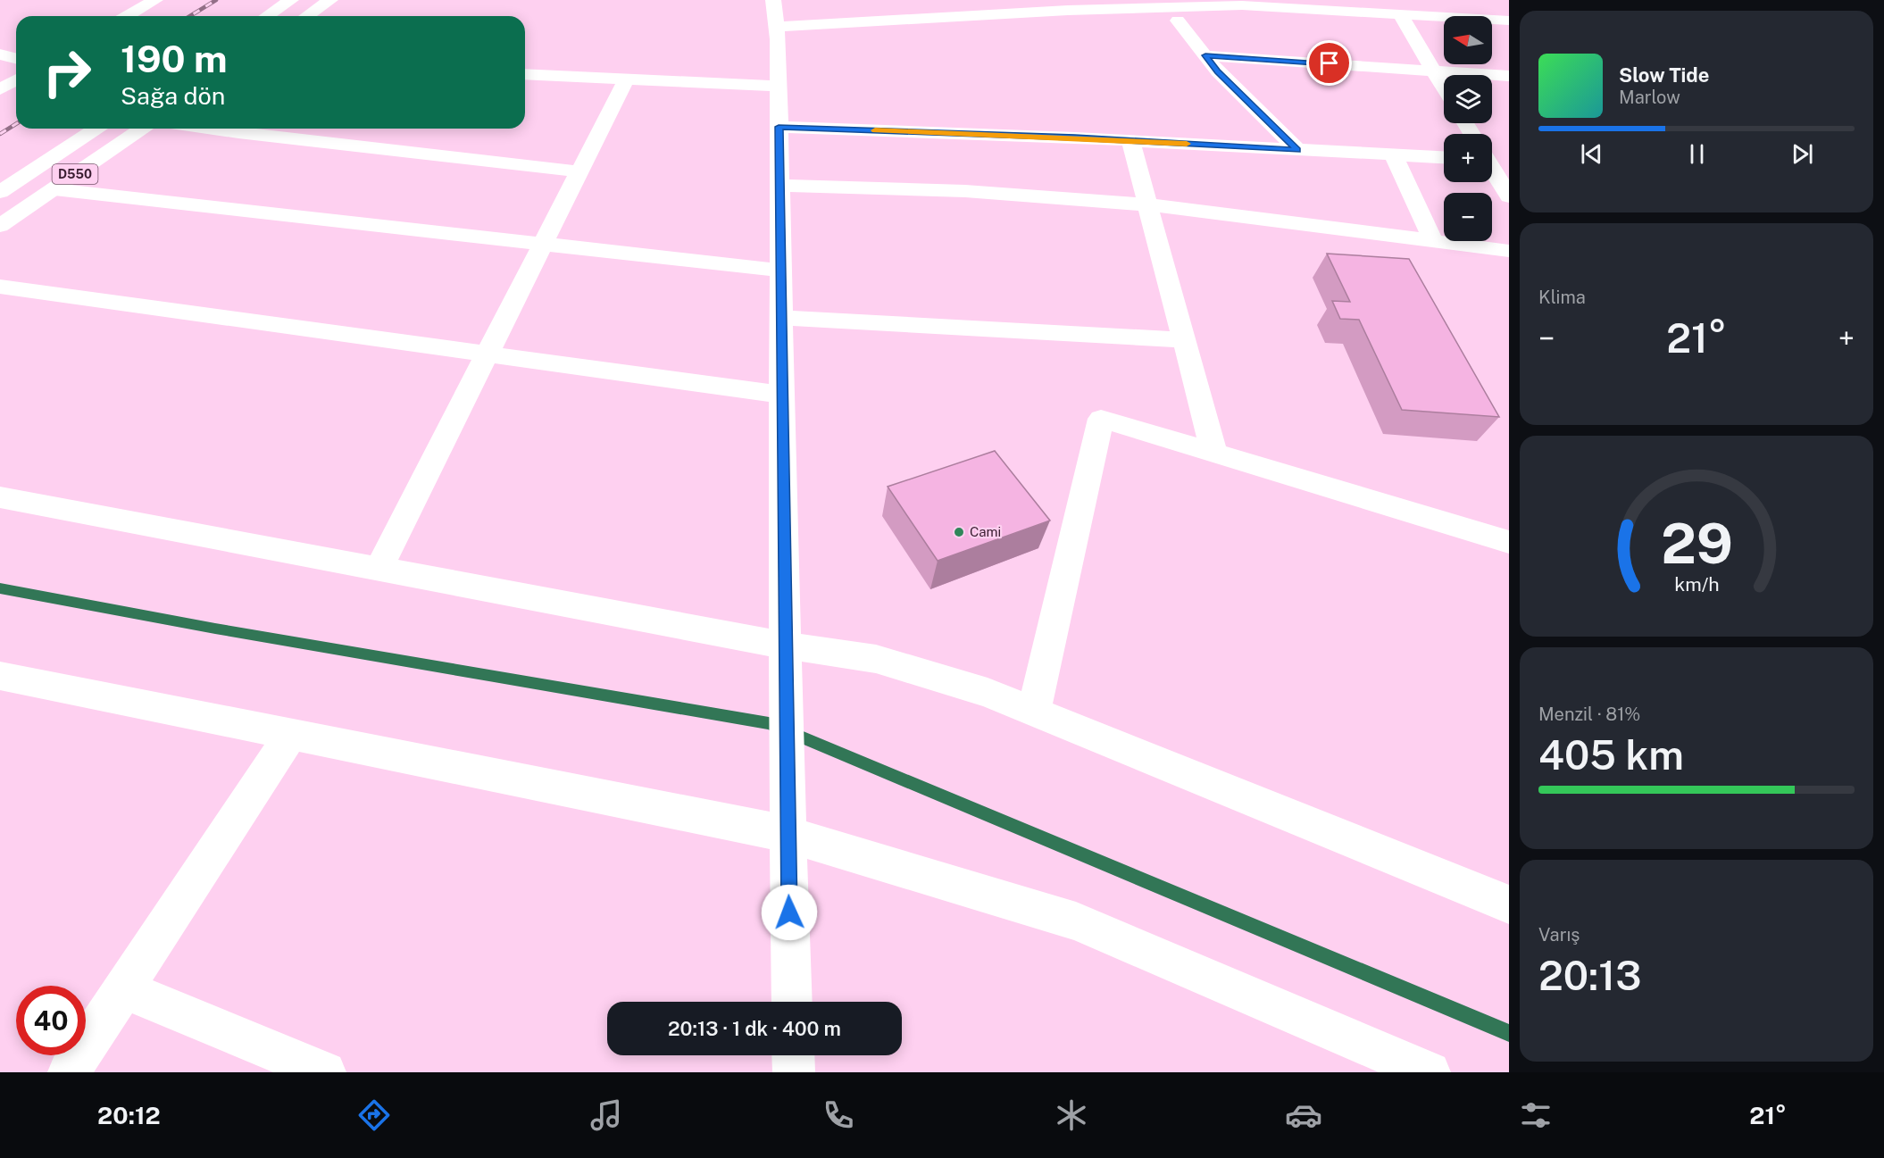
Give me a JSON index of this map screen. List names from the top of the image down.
{
  "streets": {
    "main road": ["D550"]
  },
  "places": ["Cami"],
  "north": "left",
  "page": {
    "map_buttons": ["+", "−"],
    "turn": ["190 m", "Sağa dön"],
    "song": ["Slow Tide", "Marlow"],
    "tile": [
      "Klima",
      ["Menzil · 81%", "405 km"],
      ["Varış", "20:13"]
    ],
    "heat": ["−", "21°", "+"],
    "limit": "40",
    "trip": "20:13 · 1 dk · 400 m",
    "tabs": ["20:12", "21°"],
    "gauge": ["29", "km/h"]
  }
}
